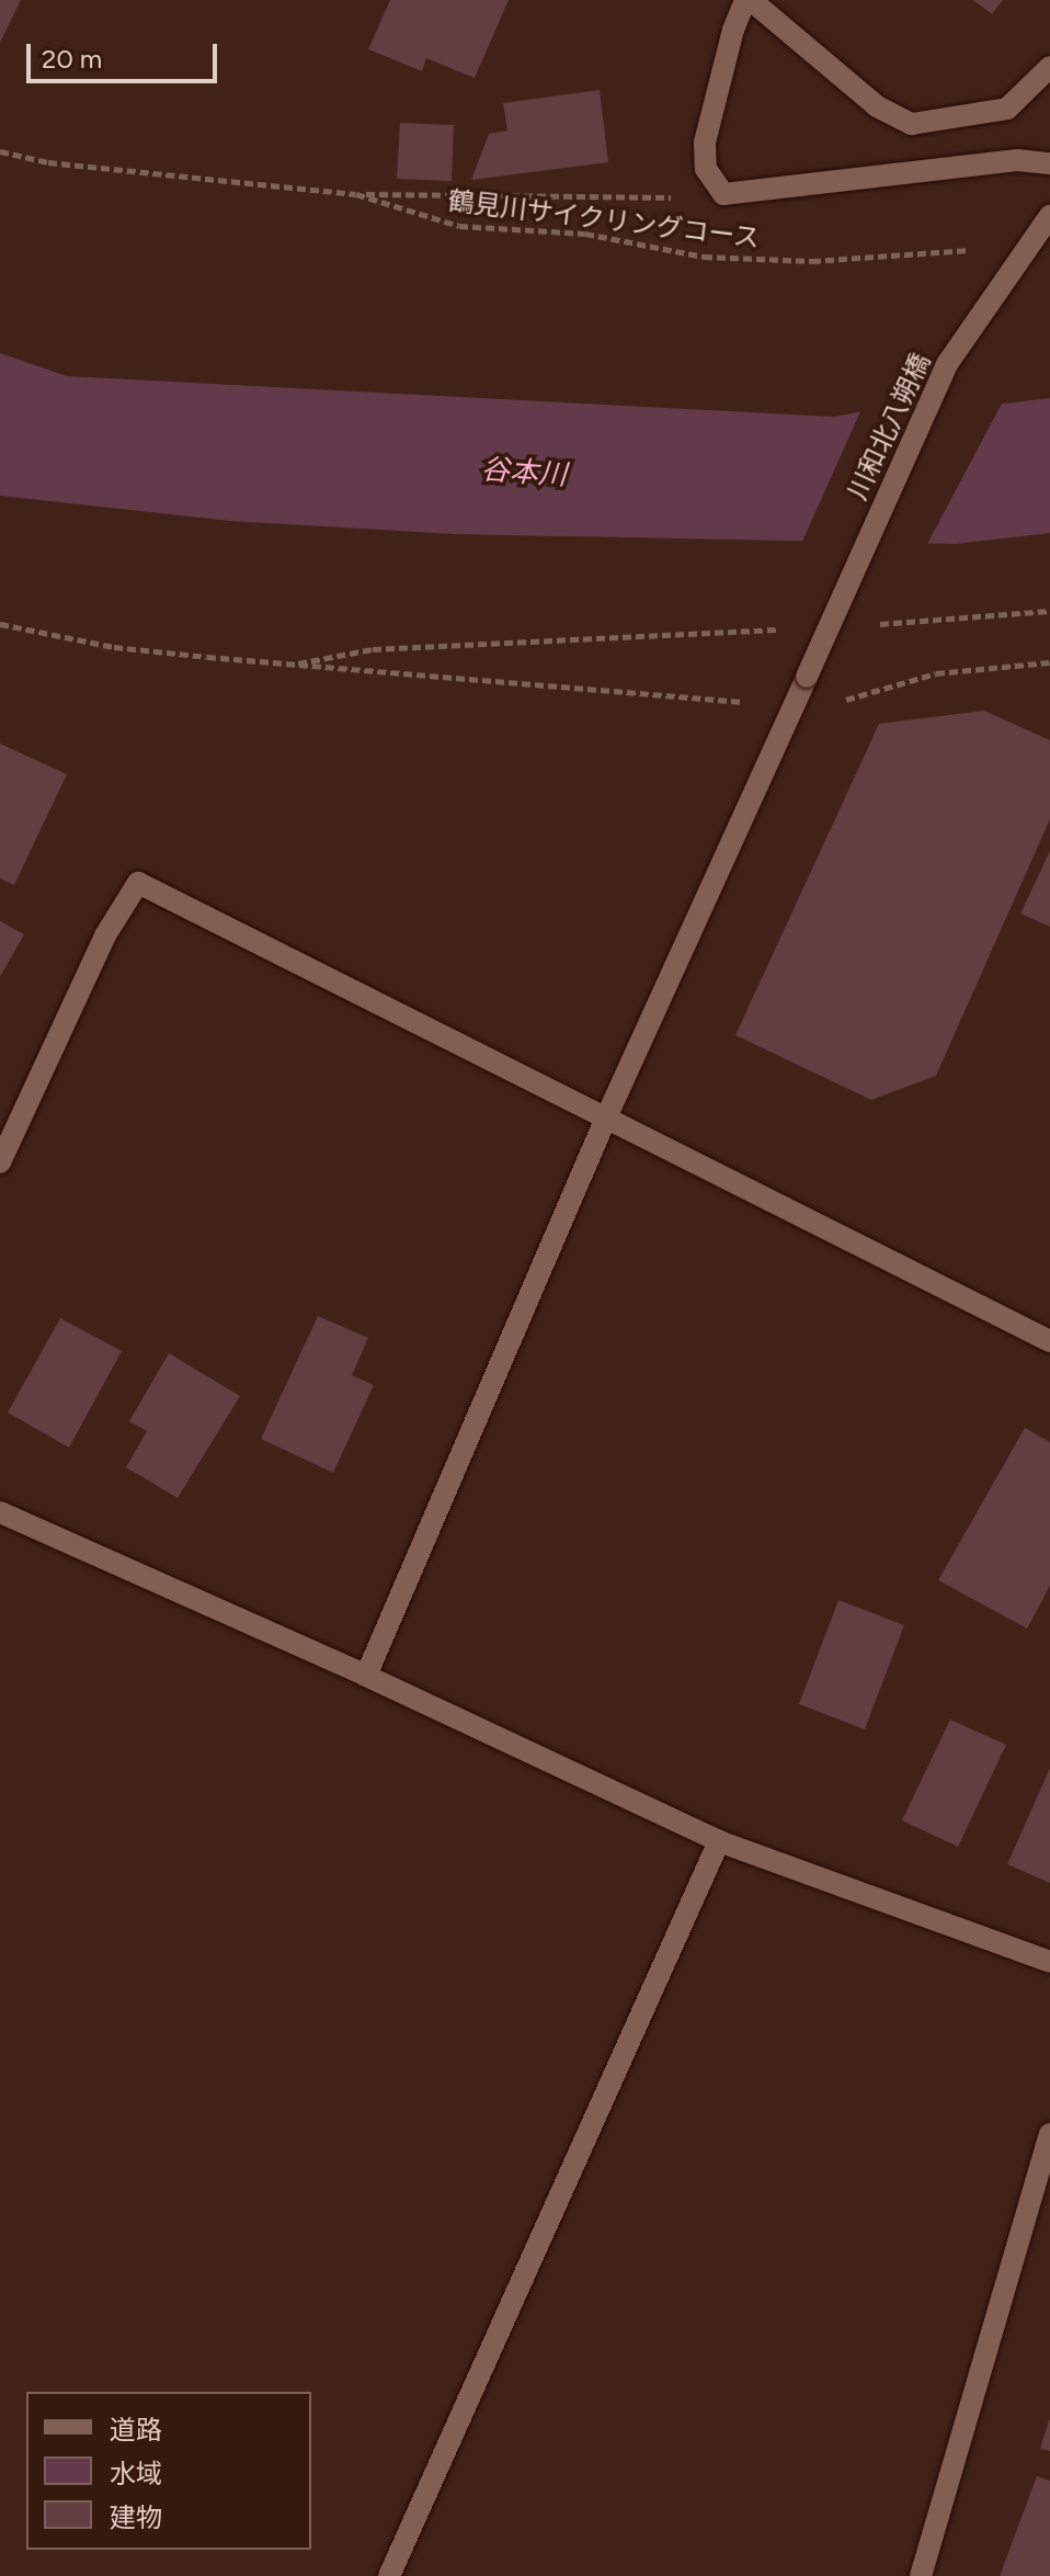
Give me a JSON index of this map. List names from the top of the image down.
{
  "streets": {
    "street": ["川和北八朔橋"],
    "path": ["鶴見川サイクリングコース"]
  },
  "water": ["谷本川"],
  "legend": ["道路", "水域", "建物"],
  "scale_bar": "20 m"
}
